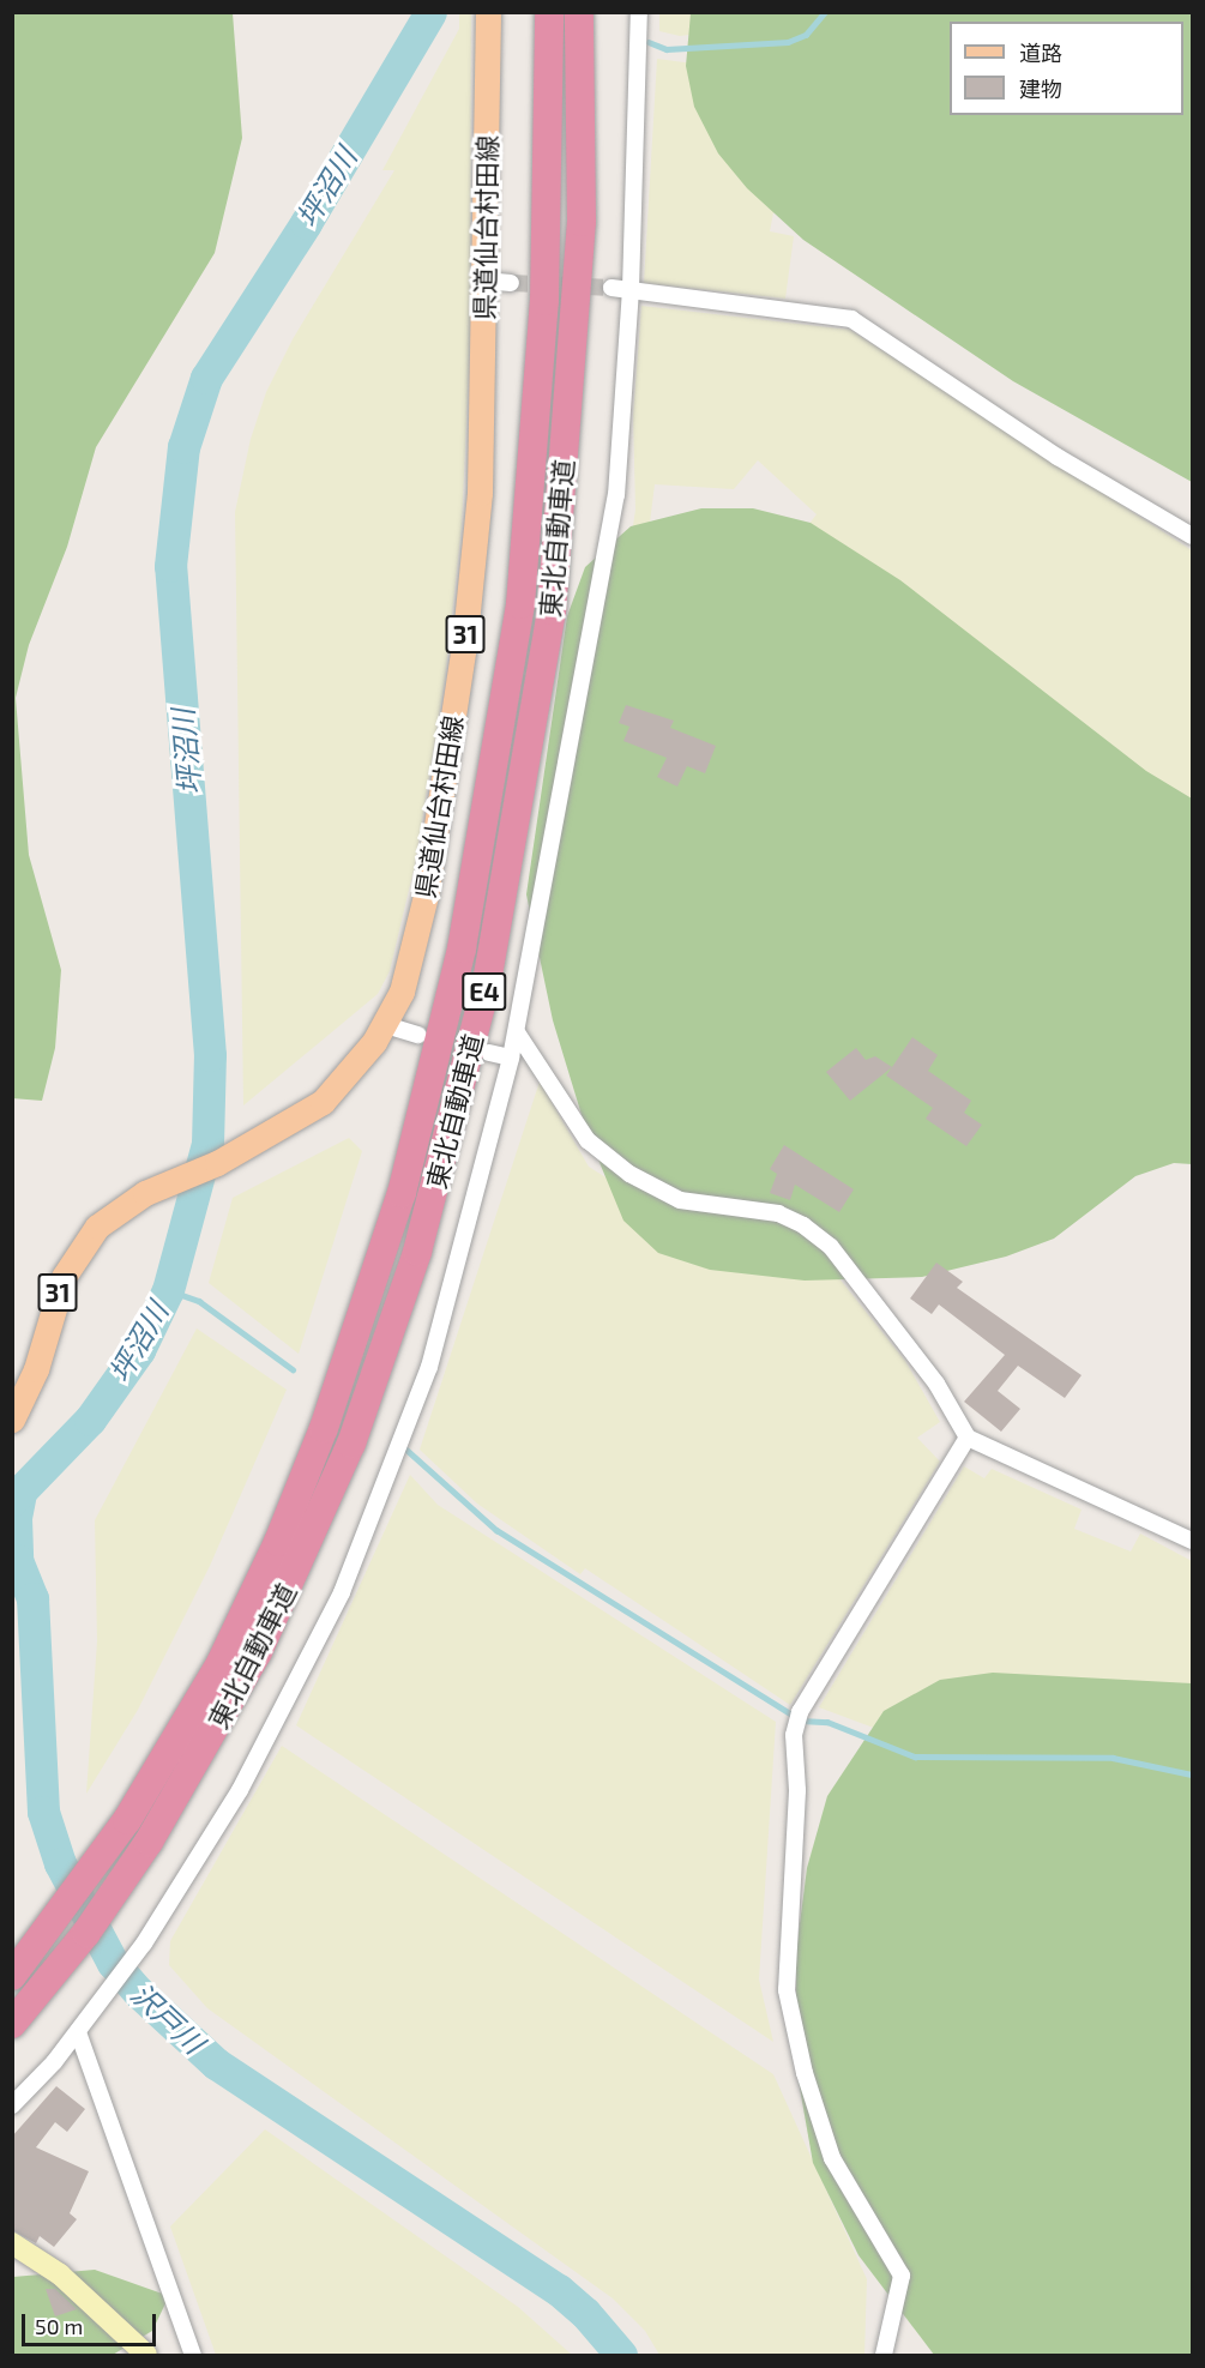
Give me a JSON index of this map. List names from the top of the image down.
{
  "streets": {
    "highway": ["東北自動車道", "E4"],
    "main road": ["県道仙台村田線", "31"]
  },
  "water": ["坪沼川", "沢戸川"],
  "legend": ["道路", "建物"],
  "scale_bar": "50 m"
}
